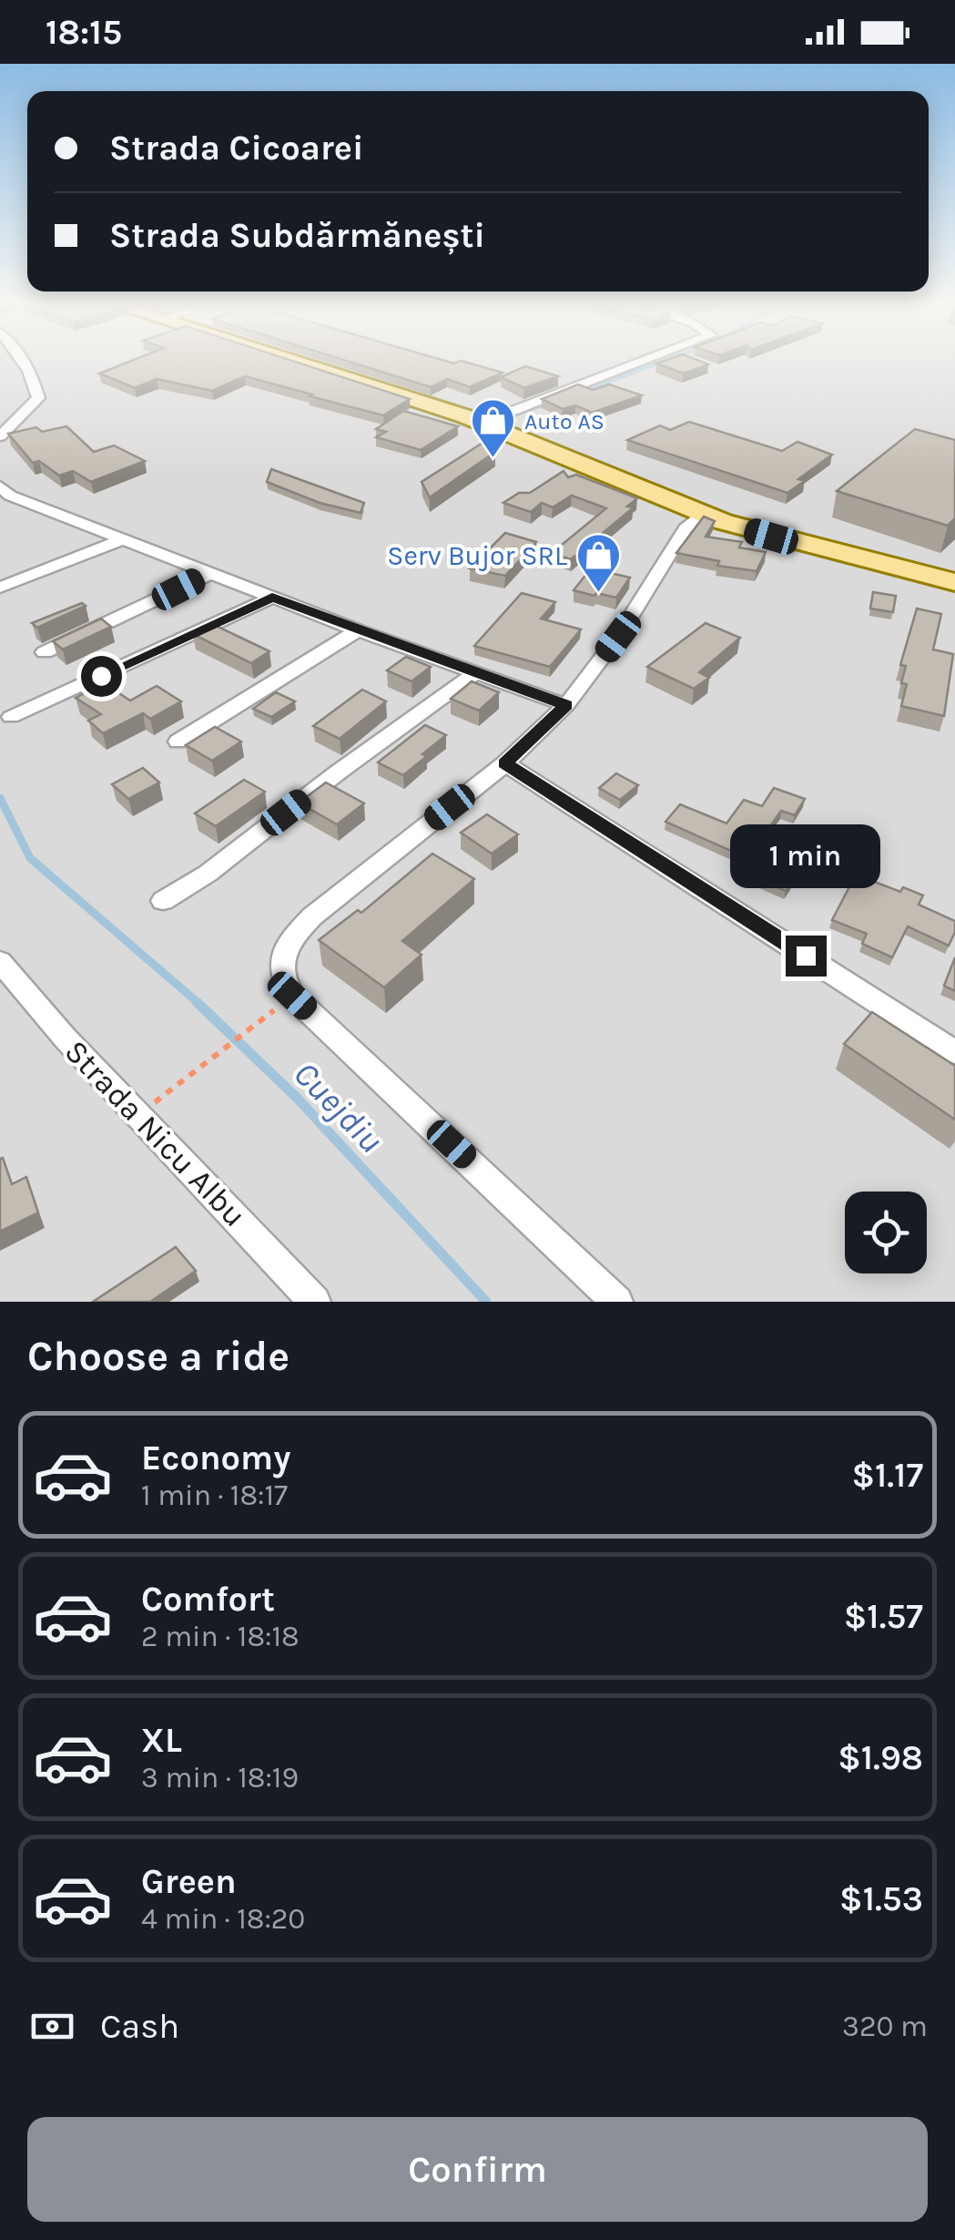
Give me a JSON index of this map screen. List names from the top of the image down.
{
  "streets": {
    "street": ["Strada Nicu Albu"]
  },
  "water": ["Cuejdiu"],
  "places": {
    "shop": ["Auto AS", "Serv Bujor SRL"]
  },
  "page": {
    "status": "18:15",
    "banner": ["Strada Cicoarei", "Strada Subdărmănești"],
    "bubble": "1 min",
    "heading": "Choose a ride",
    "list": [
      {
        "name": "Economy",
        "note": "1 min · 18:17",
        "value": "$1.17"
      },
      {
        "name": "Comfort",
        "note": "2 min · 18:18",
        "value": "$1.57"
      },
      {
        "name": "XL",
        "note": "3 min · 18:19",
        "value": "$1.98"
      },
      {
        "name": "Green",
        "note": "4 min · 18:20",
        "value": "$1.53"
      }
    ],
    "pay": ["Cash", "320 m"],
    "buttons": "Confirm"
  }
}
